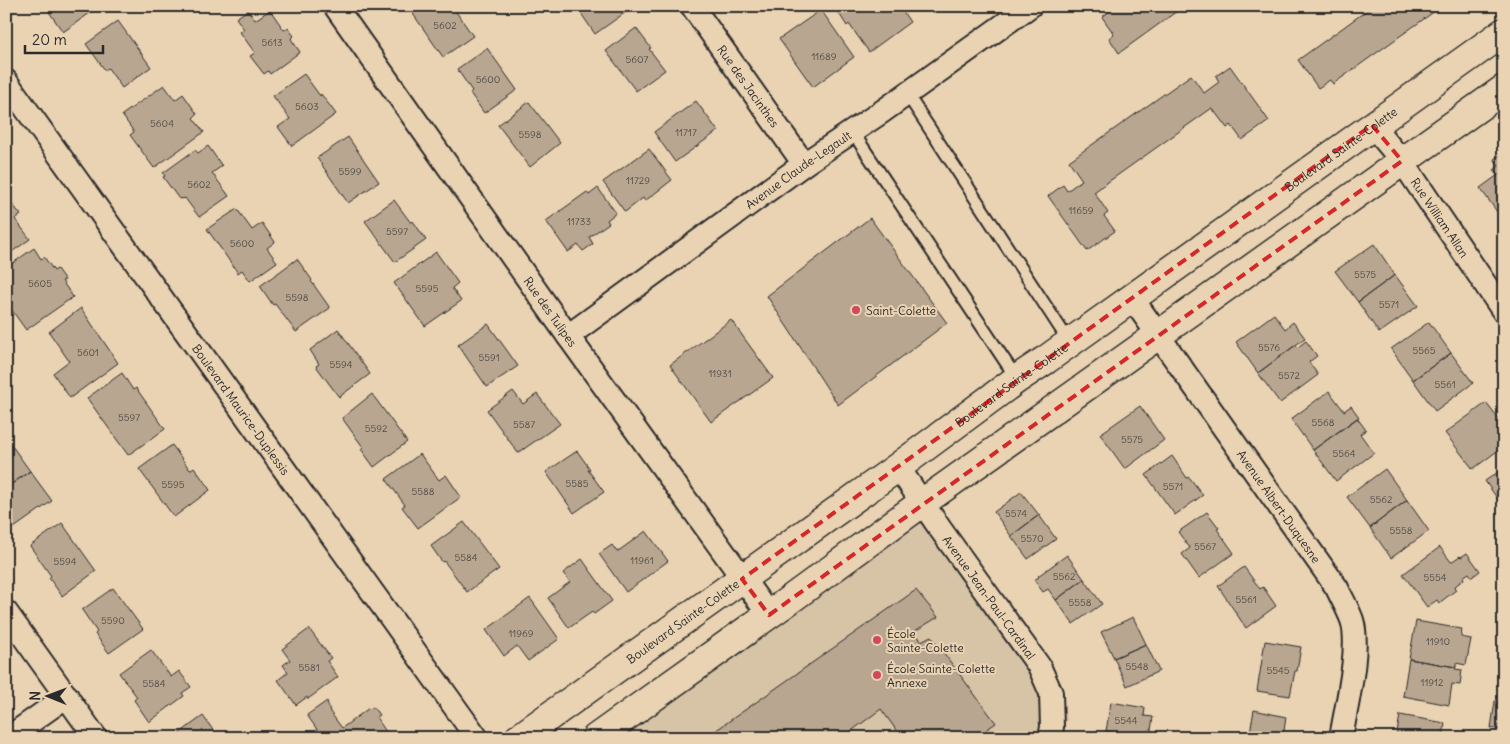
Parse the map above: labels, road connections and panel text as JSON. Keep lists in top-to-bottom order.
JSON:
{
  "streets": {
    "street": [
      "Rue des Jacinthes",
      "Boulevard Sainte-Colette",
      "Avenue Claude-Legault",
      "Rue William Allan",
      "Rue des Tulipes",
      "Boulevard Maurice-Duplessis",
      "Avenue Albert-Duquesne",
      "Avenue Jean-Paul-Cardinal"
    ]
  },
  "crossings": [
    ["Rue des Jacinthes", "Avenue Claude-Legault"],
    ["Boulevard Sainte-Colette", "Rue William Allan"],
    ["Boulevard Sainte-Colette", "Rue des Tulipes"],
    ["Boulevard Sainte-Colette", "Avenue Albert-Duquesne"],
    ["Boulevard Sainte-Colette", "Avenue Jean-Paul-Cardinal"],
    ["Avenue Claude-Legault", "Rue des Tulipes"]
  ],
  "places": ["Saint-Colette", "École Sainte-Colette", "École Sainte-Colette Annexe"],
  "house_numbers": [
    "5602",
    "5613",
    "11689",
    "5607",
    "5600",
    "5603",
    "5604",
    "11717",
    "5598",
    "5599",
    "11729",
    "5602",
    "11659",
    "11733",
    "5597",
    "5600",
    "5575",
    "5605",
    "5595",
    "5598",
    "5571",
    "5576",
    "5565",
    "5601",
    "5591",
    "5594",
    "11931",
    "5572",
    "5561",
    "5597",
    "5568",
    "5587",
    "5592",
    "5575",
    "5564",
    "5585",
    "5595",
    "5571",
    "5588",
    "5562",
    "5574",
    "5558",
    "5570",
    "5567",
    "5584",
    "11961",
    "5594",
    "5562",
    "5554",
    "5561",
    "5558",
    "5590",
    "11969",
    "11910",
    "5548",
    "5581",
    "5545",
    "11912",
    "5584",
    "5544"
  ],
  "scale_bar": "20 m",
  "north": "left"
}
